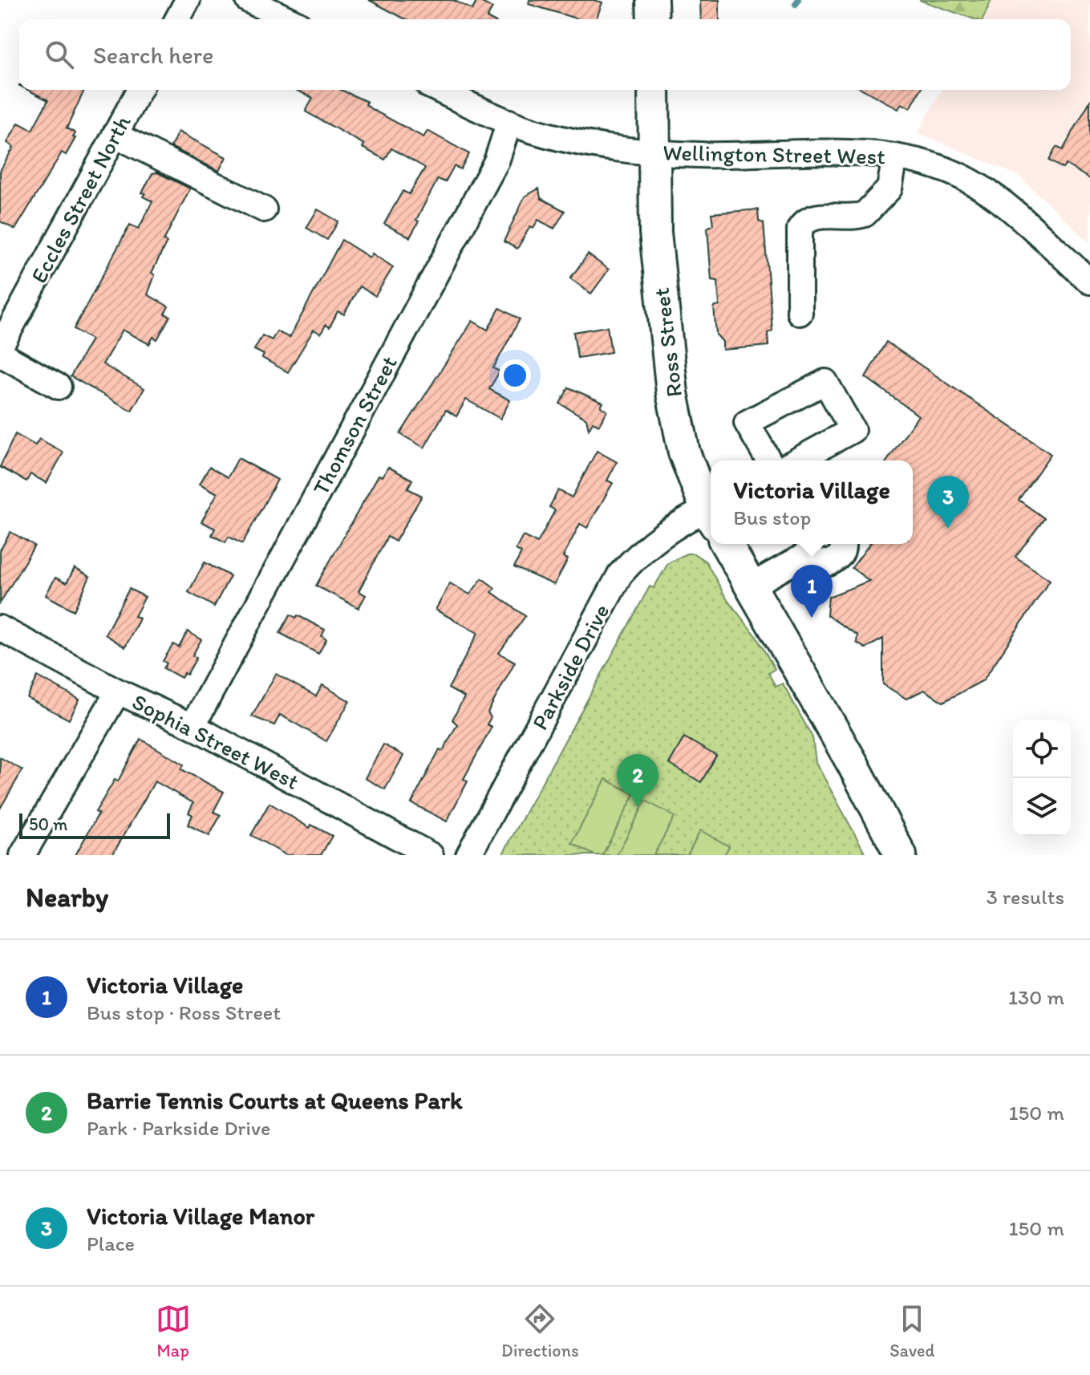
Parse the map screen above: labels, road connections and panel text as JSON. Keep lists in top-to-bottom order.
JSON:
{
  "streets": {
    "main road": ["Ross Street"],
    "street": [
      "Wellington Street West",
      "Eccles Street North",
      "Thomson Street",
      "Parkside Drive",
      "Sophia Street West"
    ]
  },
  "crossings": [
    ["Wellington Street West", "Ross Street"],
    ["Wellington Street West", "Thomson Street"],
    ["Thomson Street", "Sophia Street West"]
  ],
  "scale_bar": "50 m",
  "page": {
    "search": "Search here",
    "popup": ["Victoria Village", "Bus stop"],
    "pins": ["3", "1", "2"],
    "scale": "50 m",
    "heading": ["Nearby", "3 results"],
    "list": [
      {
        "mark": "1",
        "name": "Victoria Village",
        "note": "Bus stop · Ross Street",
        "value": "130 m"
      },
      {
        "mark": "2",
        "name": "Barrie Tennis Courts at Queens Park",
        "note": "Park · Parkside Drive",
        "value": "150 m"
      },
      {
        "mark": "3",
        "name": "Victoria Village Manor",
        "note": "Place",
        "value": "150 m"
      }
    ],
    "nav": ["Map", "Directions", "Saved"]
  }
}
